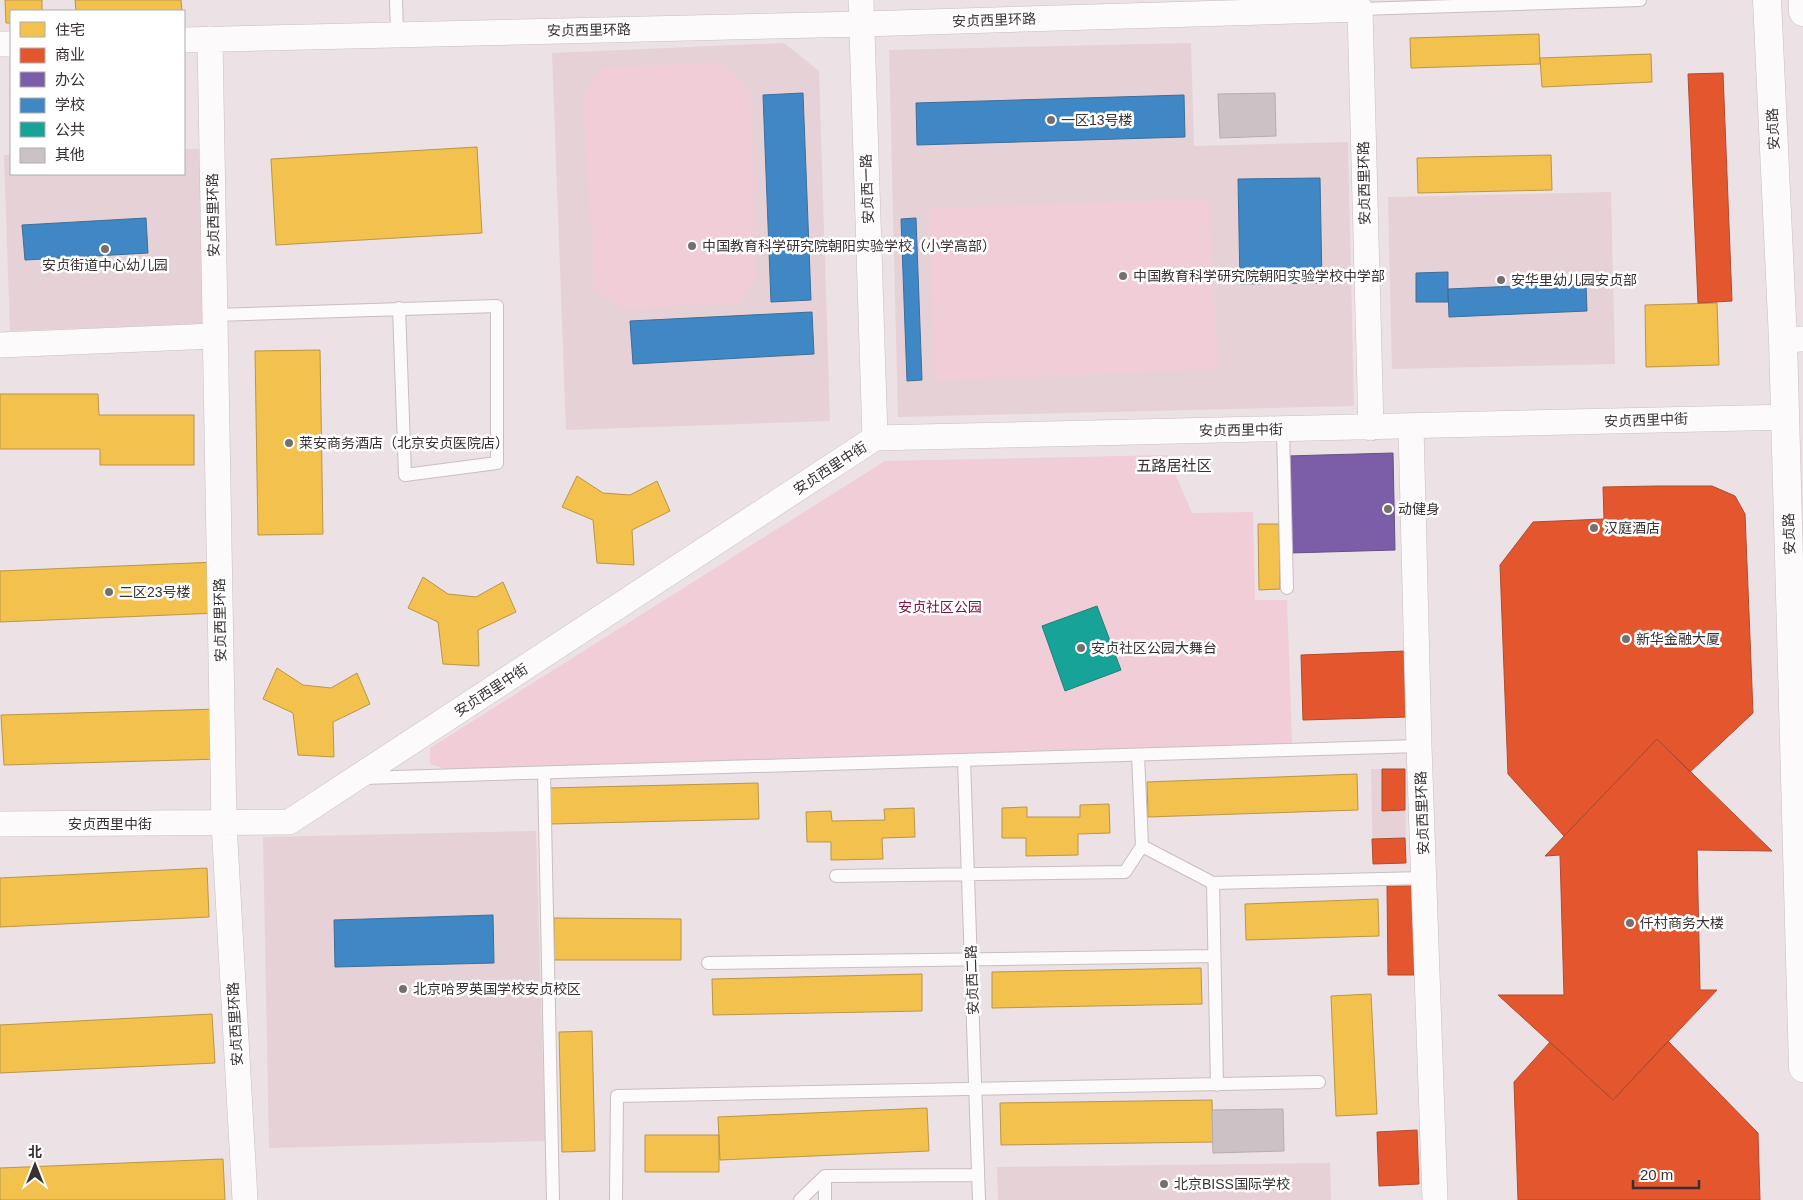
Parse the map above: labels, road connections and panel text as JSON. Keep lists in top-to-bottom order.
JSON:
{
  "streets": {
    "street": [
      "安贞西里环路",
      "安贞路",
      "安贞西一路",
      "安贞西里中街"
    ],
    "lane": ["安贞西二路"]
  },
  "crossings": [
    ["安贞西里环路", "安贞西一路"],
    ["安贞西里环路", "安贞西里中街"],
    ["安贞路", "安贞西里中街"],
    ["安贞西一路", "安贞西里中街"]
  ],
  "districts": ["五路居社区"],
  "parks": ["安贞社区公园"],
  "places": [
    "一区13号楼",
    "中国教育科学研究院朝阳实验学校（小学高部）",
    "安贞街道中心幼儿园",
    "中国教育科学研究院朝阳实验学校中学部",
    "安华里幼儿园安贞部",
    "莱安商务酒店（北京安贞医院店）",
    "动健身",
    "汉庭酒店",
    "二区23号楼",
    "新华金融大厦",
    "安贞社区公园大舞台",
    "仟村商务大楼",
    "北京哈罗英国学校安贞校区",
    "北京BISS国际学校"
  ],
  "legend": [
    "住宅",
    "商业",
    "办公",
    "学校",
    "公共",
    "其他"
  ],
  "scale_bar": "20 m",
  "north": "top"
}
